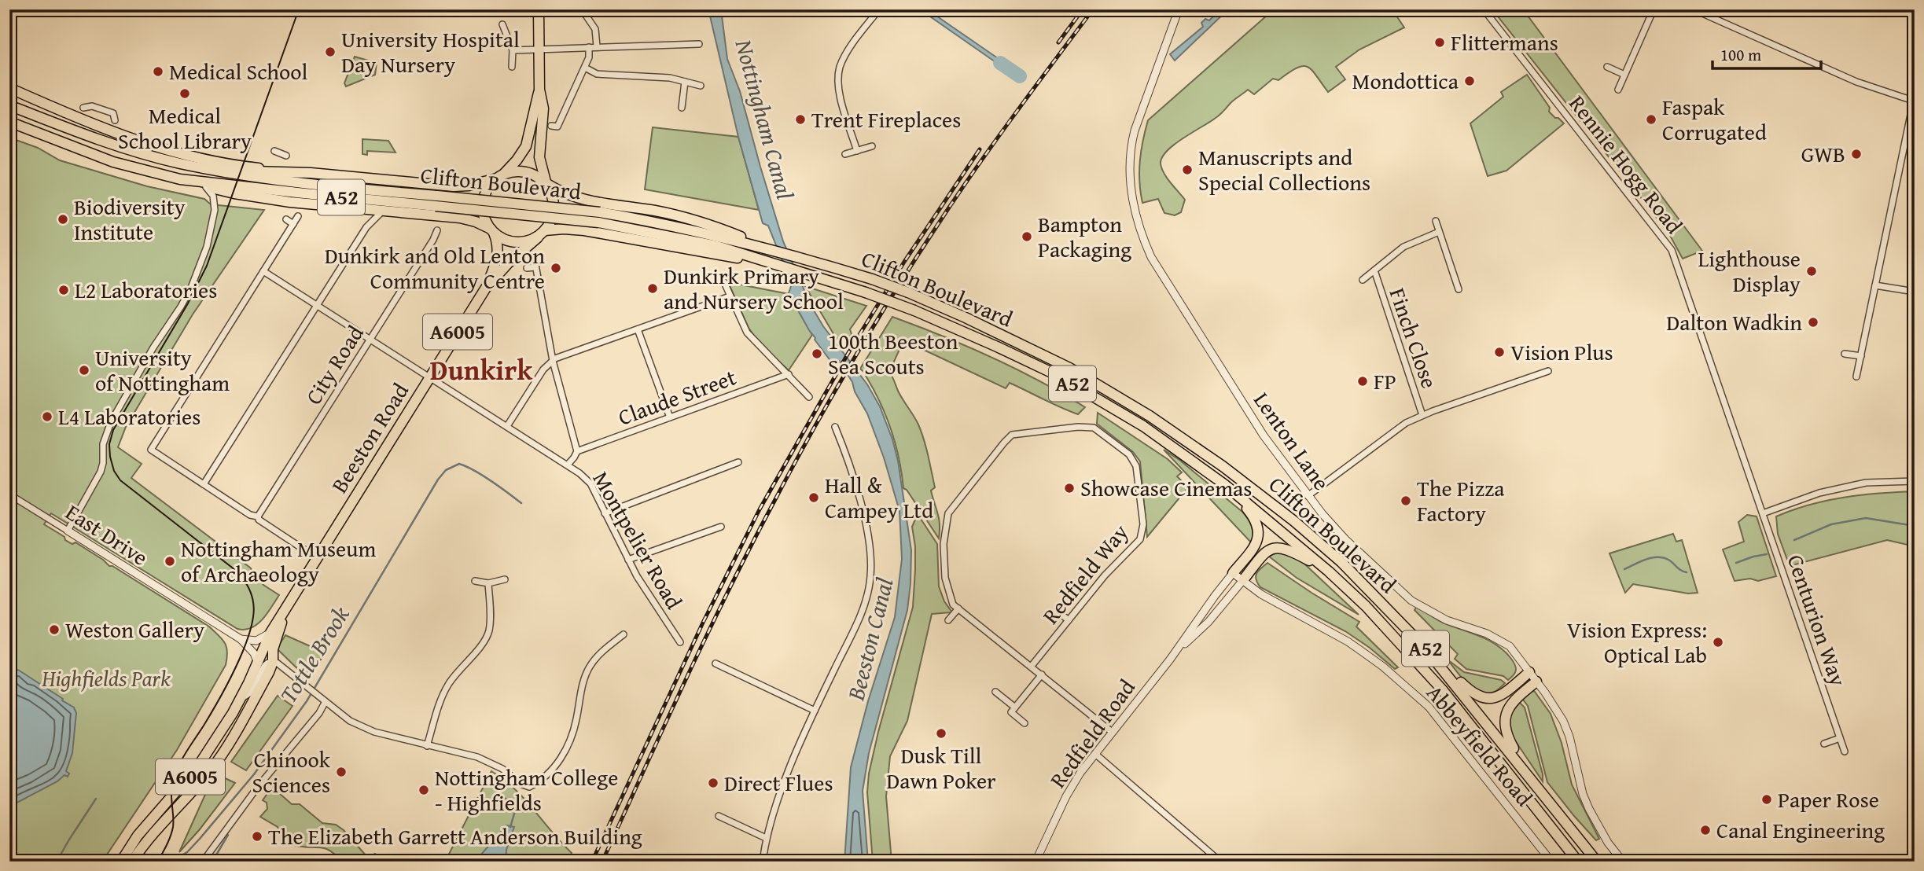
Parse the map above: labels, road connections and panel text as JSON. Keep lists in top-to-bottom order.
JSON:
{
  "streets": {
    "main road": [
      "Clifton Boulevard",
      "A52",
      "A6005",
      "Beeston Road"
    ],
    "street": [
      "Rennie Hogg Road",
      "Finch Close",
      "City Road",
      "Claude Street",
      "Lenton Lane",
      "East Drive",
      "Montpelier Road",
      "Redfield Way",
      "Centurion Way",
      "Redfield Road",
      "Abbeyfield Road"
    ]
  },
  "crossings": [
    ["Rennie Hogg Road", "Centurion Way"],
    ["Clifton Boulevard", "A52"],
    ["A6005", "Beeston Road"],
    ["A6005", "East Drive"],
    ["Finch Close", "Lenton Lane"],
    ["Claude Street", "Montpelier Road"],
    ["Redfield Way", "Redfield Road"],
    ["Redfield Road", "Abbeyfield Road"]
  ],
  "districts": ["Dunkirk"],
  "water": ["Nottingham Canal", "Beeston Canal", "Tottle Brook"],
  "parks": ["Highfields Park"],
  "places": [
    "Flittermans",
    "University Hospital Day Nursery",
    "Medical School",
    "Mondottica",
    "Medical School Library",
    "Trent Fireplaces",
    "Faspak Corrugated",
    "GWB",
    "Manuscripts and Special Collections",
    "Biodiversity Institute",
    "Bampton Packaging",
    "Dunkirk and Old Lenton Community Centre",
    "Lighthouse Display",
    "Dunkirk Primary and Nursery School",
    "L2 Laboratories",
    "Dalton Wadkin",
    "Vision Plus",
    "100th Beeston Sea Scouts",
    "University of Nottingham",
    "FP",
    "L4 Laboratories",
    "Showcase Cinemas",
    "Hall & Campey Ltd",
    "The Pizza Factory",
    "Nottingham Museum of Archaeology",
    "Weston Gallery",
    "Vision Express: Optical Lab",
    "Dusk Till Dawn Poker",
    "Chinook Sciences",
    "Direct Flues",
    "Nottingham College - Highfields",
    "Paper Rose",
    "Canal Engineering",
    "The Elizabeth Garrett Anderson Building"
  ],
  "scale_bar": "100 m"
}
